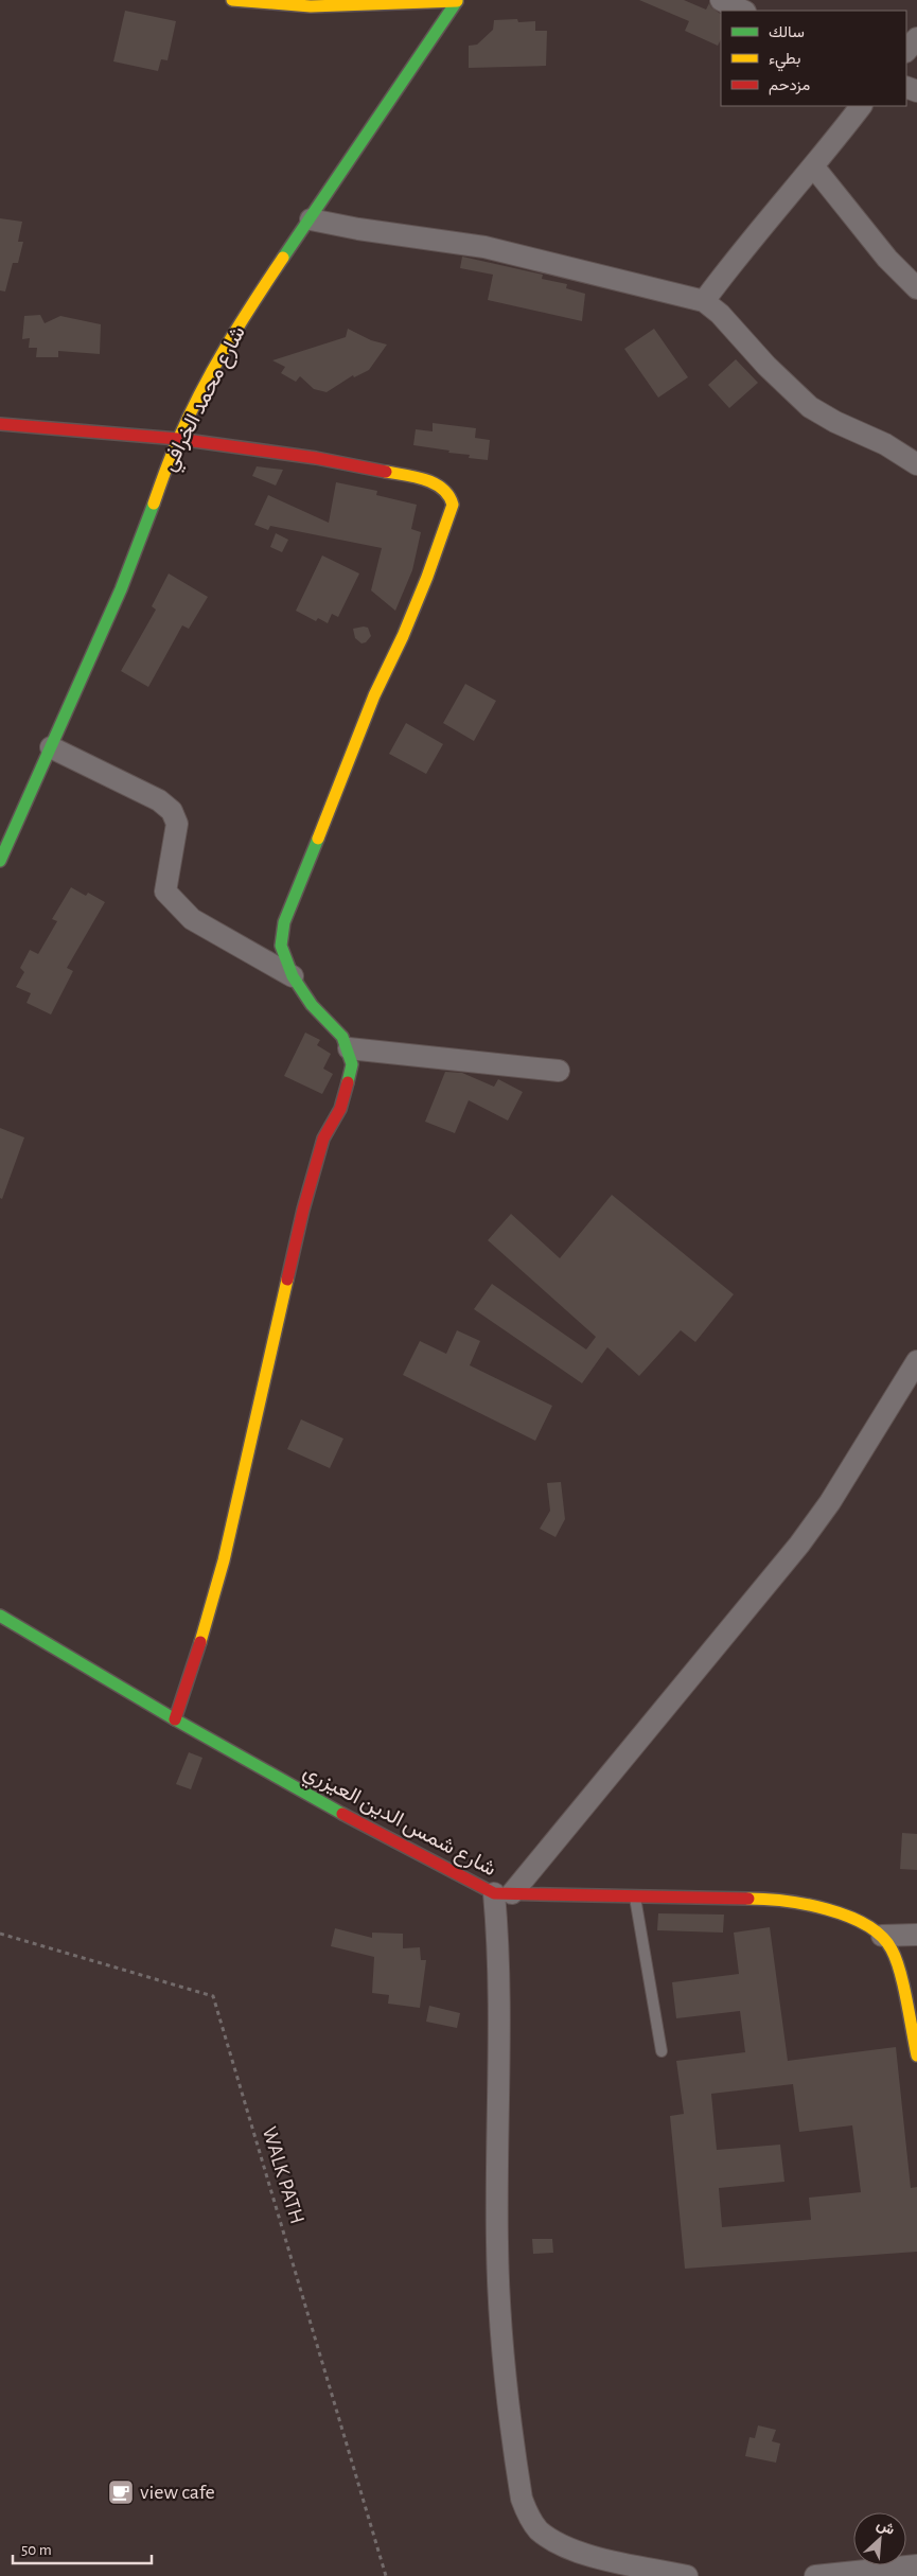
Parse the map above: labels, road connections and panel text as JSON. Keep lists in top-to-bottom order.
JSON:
{
  "streets": {
    "street": ["شارع محمد الخرافي", "شارع شمس الدين العيزري"],
    "path": ["WALK PATH"]
  },
  "places": {
    "cafe": ["view cafe"]
  },
  "legend": ["سالك", "بطيء", "مزدحم"],
  "scale_bar": "50 m",
  "north": "top right"
}
